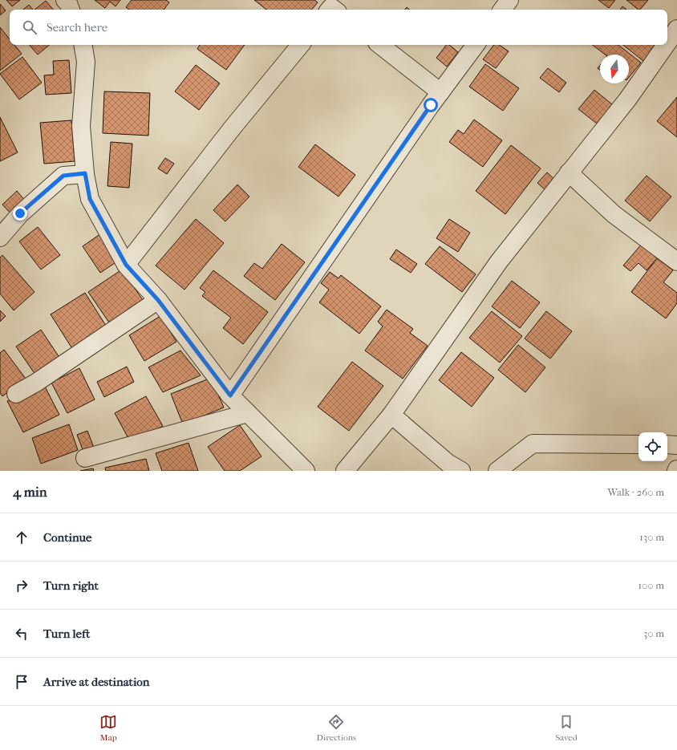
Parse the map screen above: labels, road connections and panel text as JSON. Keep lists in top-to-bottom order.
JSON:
{
  "north": "bottom",
  "page": {
    "search": "Search here",
    "heading": ["4 min", "Walk · 260 m"],
    "list": [
      ["Continue", "130 m"],
      ["Turn right", "100 m"],
      ["Turn left", "30 m"],
      "Arrive at destination"
    ],
    "nav": ["Map", "Directions", "Saved"]
  }
}
